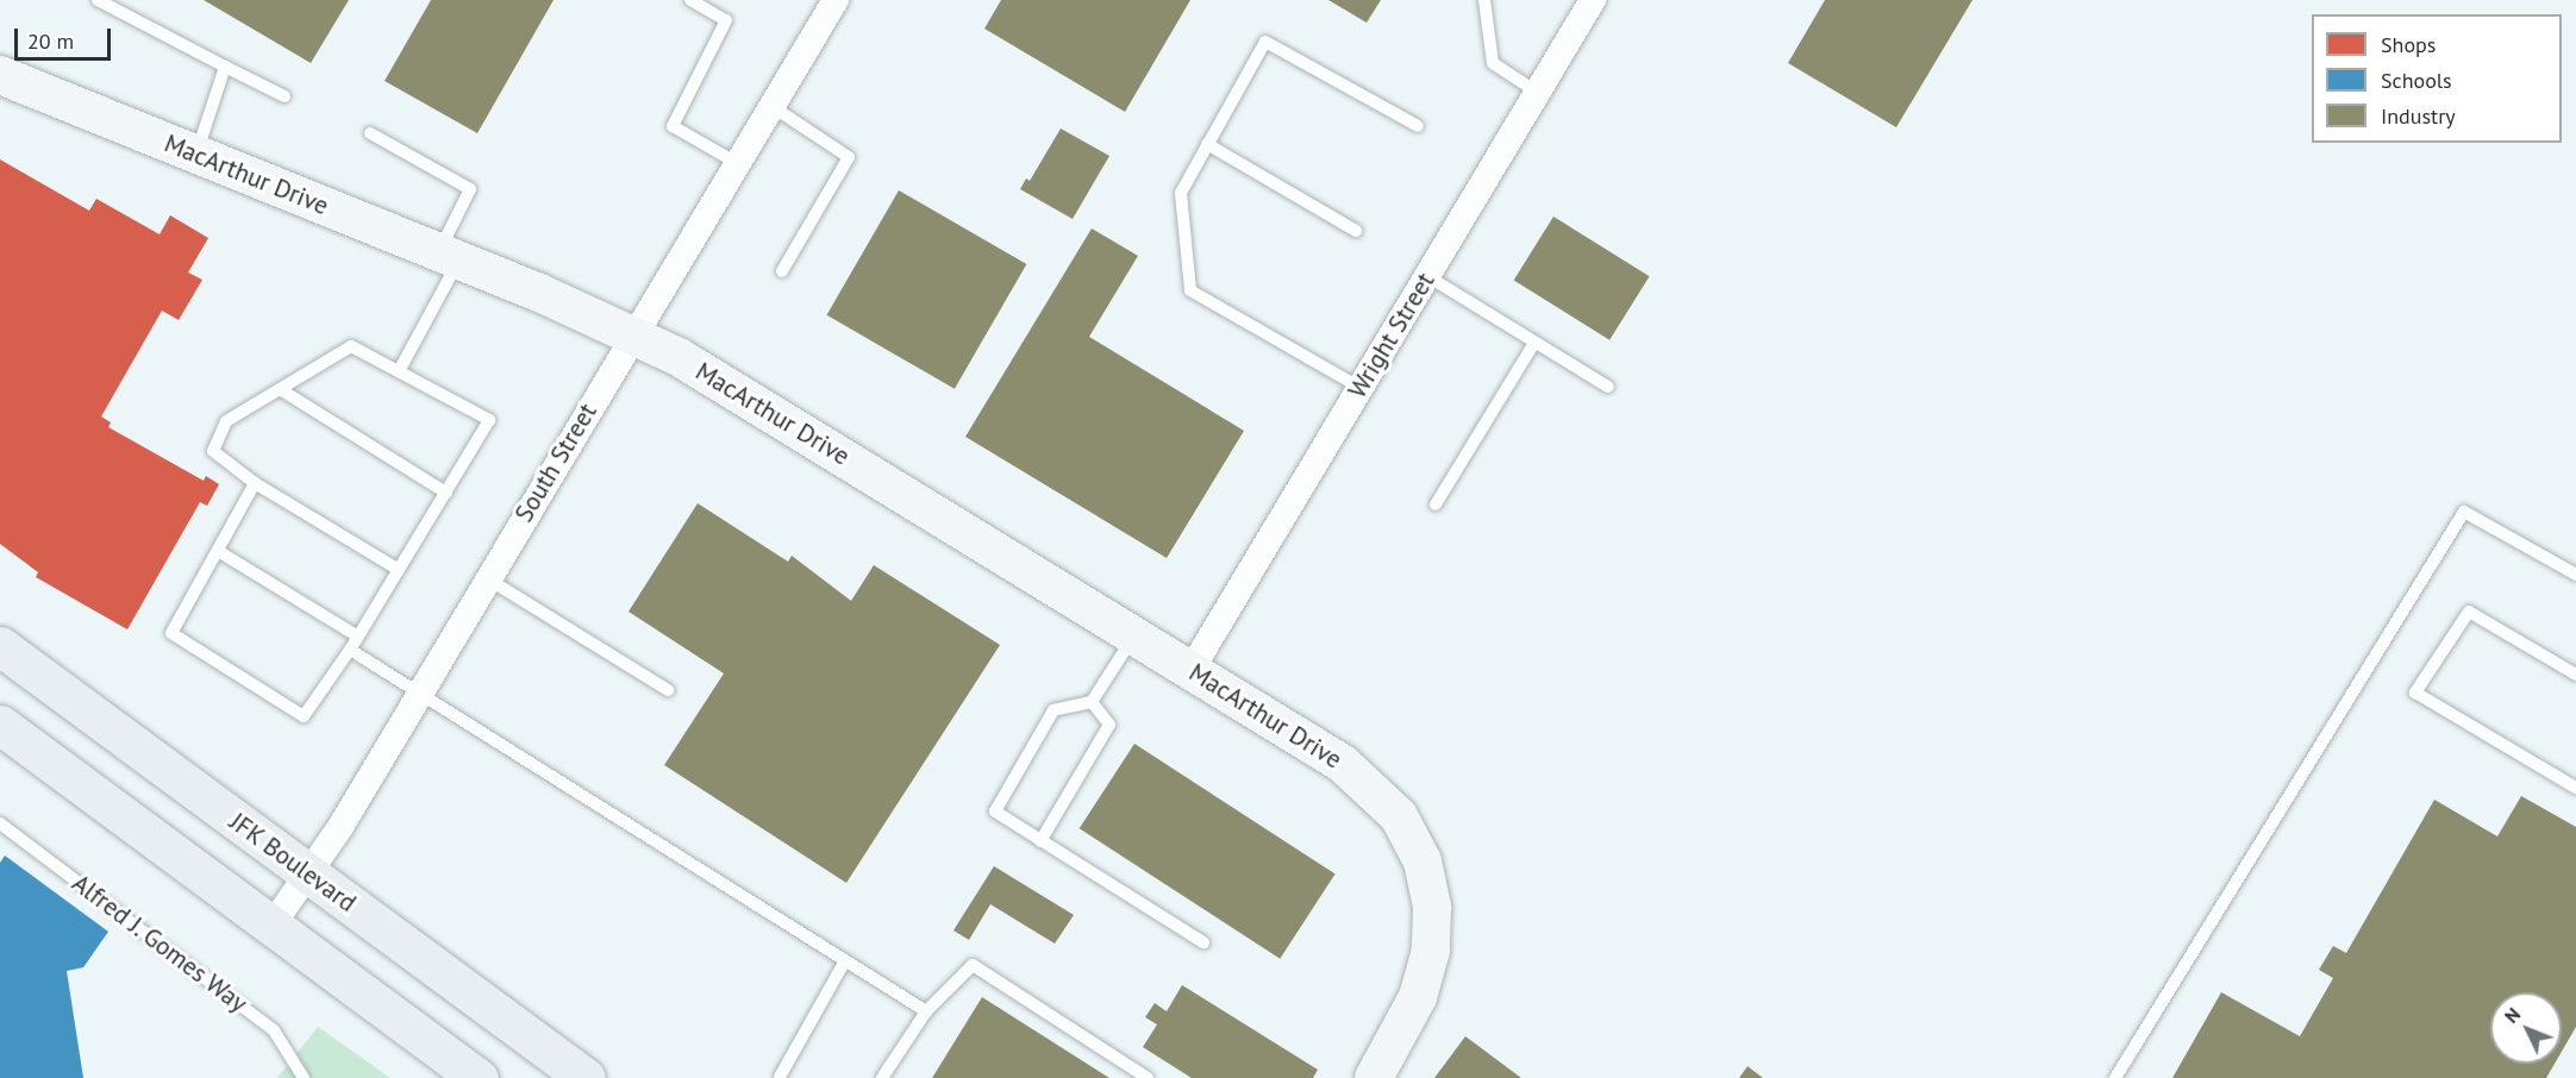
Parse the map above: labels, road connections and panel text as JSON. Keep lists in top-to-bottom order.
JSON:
{
  "streets": {
    "main road": ["JFK Boulevard"],
    "street": ["MacArthur Drive", "Wright Street", "South Street"],
    "lane": ["Alfred J. Gomes Way"]
  },
  "crossings": [
    ["MacArthur Drive", "Wright Street"],
    ["MacArthur Drive", "South Street"],
    ["South Street", "JFK Boulevard"]
  ],
  "legend": ["Shops", "Schools", "Industry"],
  "scale_bar": "20 m",
  "north": "top left"
}
